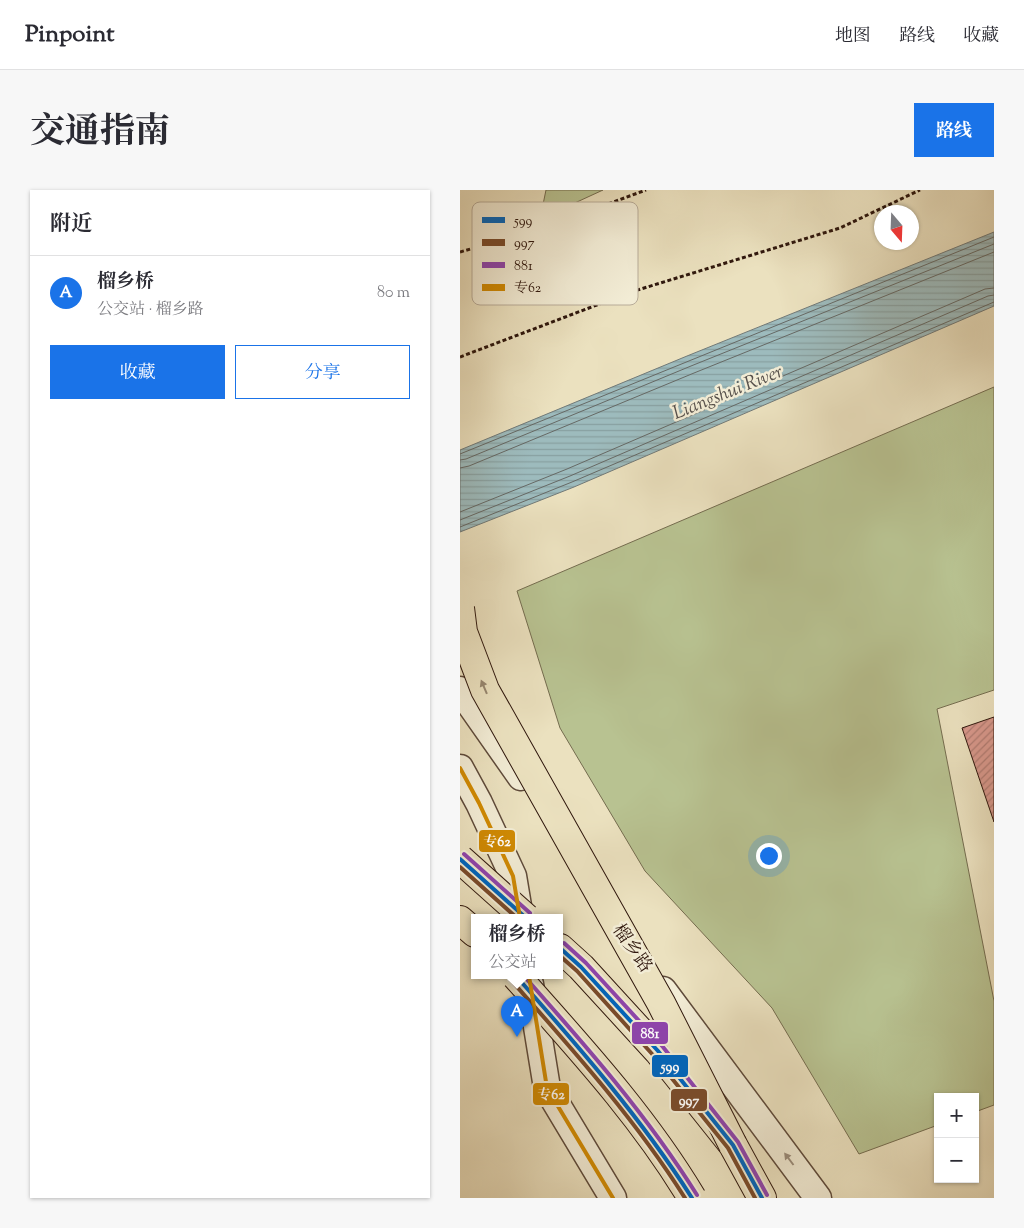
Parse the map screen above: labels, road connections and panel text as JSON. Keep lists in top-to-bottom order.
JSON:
{
  "streets": {
    "street": ["榴乡路"]
  },
  "water": ["Liangshui River"],
  "lines": [
    "transit line 专62",
    "transit line 881",
    "transit line 599",
    "transit line 997"
  ],
  "legend": [
    "599",
    "997",
    "881",
    "专62"
  ],
  "north": "bottom",
  "page": {
    "header": "Pinpoint",
    "nav": ["地图", "路线", "收藏"],
    "title": "交通指南",
    "buttons": [
      "路线",
      ["收藏", "分享"]
    ],
    "heading": "附近",
    "list": [
      {
        "mark": "A",
        "name": "榴乡桥",
        "note": "公交站 · 榴乡路",
        "value": "80 m"
      }
    ],
    "popup": ["榴乡桥", "公交站"],
    "pins": "A",
    "map_buttons": ["+", "−"]
  }
}
